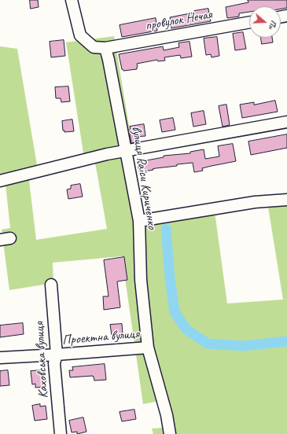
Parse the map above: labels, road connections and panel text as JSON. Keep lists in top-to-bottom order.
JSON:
{
  "streets": {
    "street": [
      "провулок Нечая",
      "вулиця Раїси Кириченко",
      "Проектна вулиця",
      "Каховська вулиця"
    ]
  },
  "crossings": [
    ["провулок Нечая", "вулиця Раїси Кириченко"],
    ["вулиця Раїси Кириченко", "Проектна вулиця"],
    ["Проектна вулиця", "Каховська вулиця"]
  ],
  "north": "right"
}
